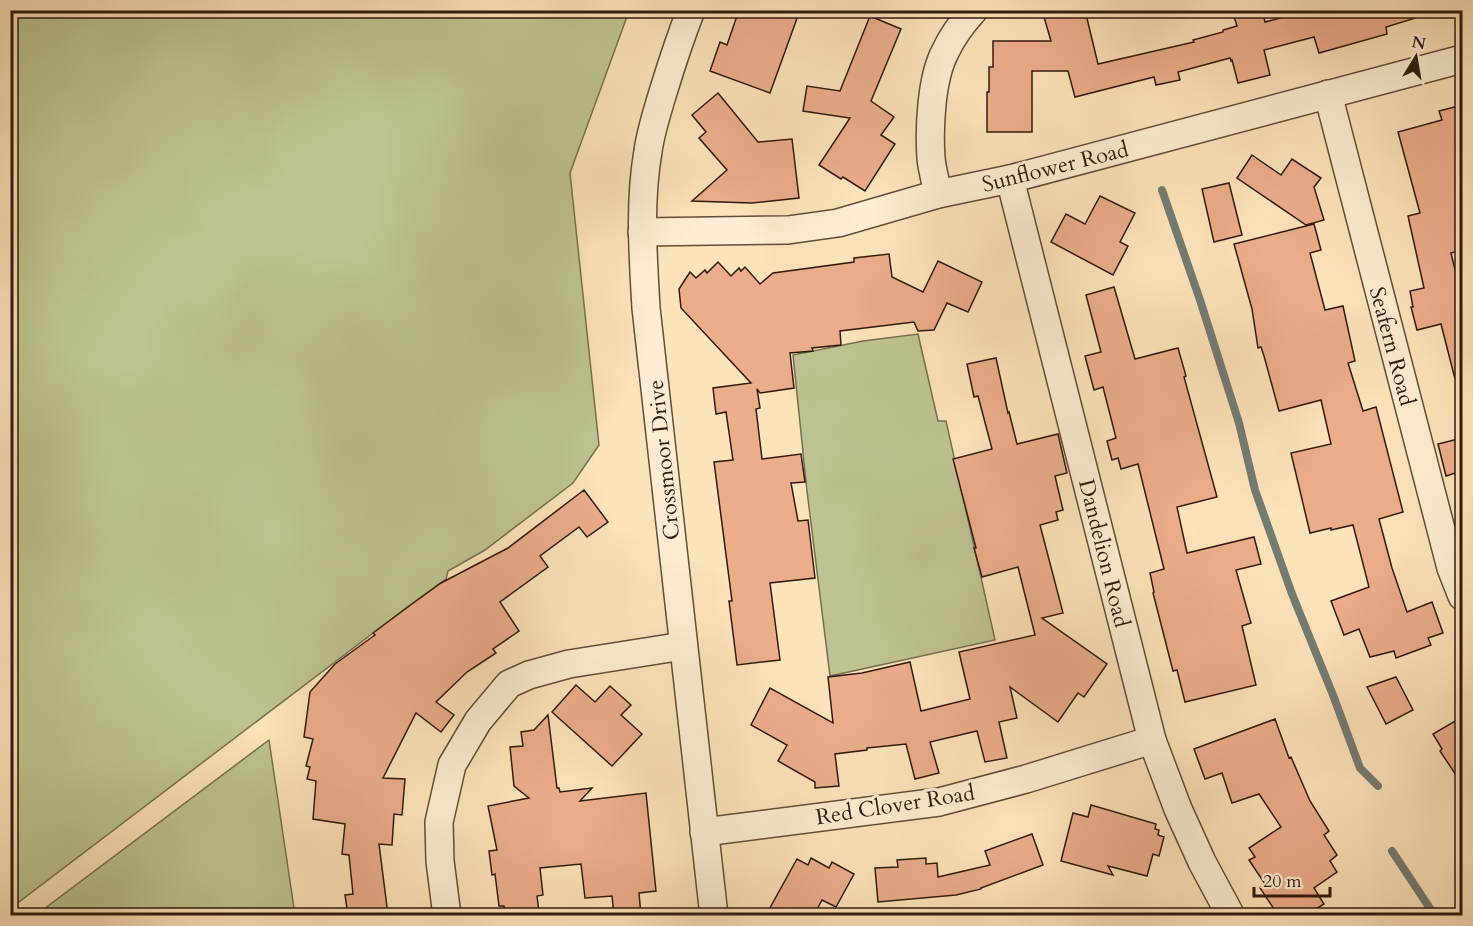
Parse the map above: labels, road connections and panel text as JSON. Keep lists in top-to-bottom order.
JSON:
{
  "streets": {
    "street": [
      "Sunflower Road",
      "Seafern Road",
      "Crossmoor Drive",
      "Dandelion Road",
      "Red Clover Road"
    ]
  },
  "crossings": [
    ["Sunflower Road", "Seafern Road"],
    ["Sunflower Road", "Crossmoor Drive"],
    ["Sunflower Road", "Dandelion Road"],
    ["Crossmoor Drive", "Red Clover Road"],
    ["Dandelion Road", "Red Clover Road"]
  ],
  "scale_bar": "20 m",
  "north": "top"
}
